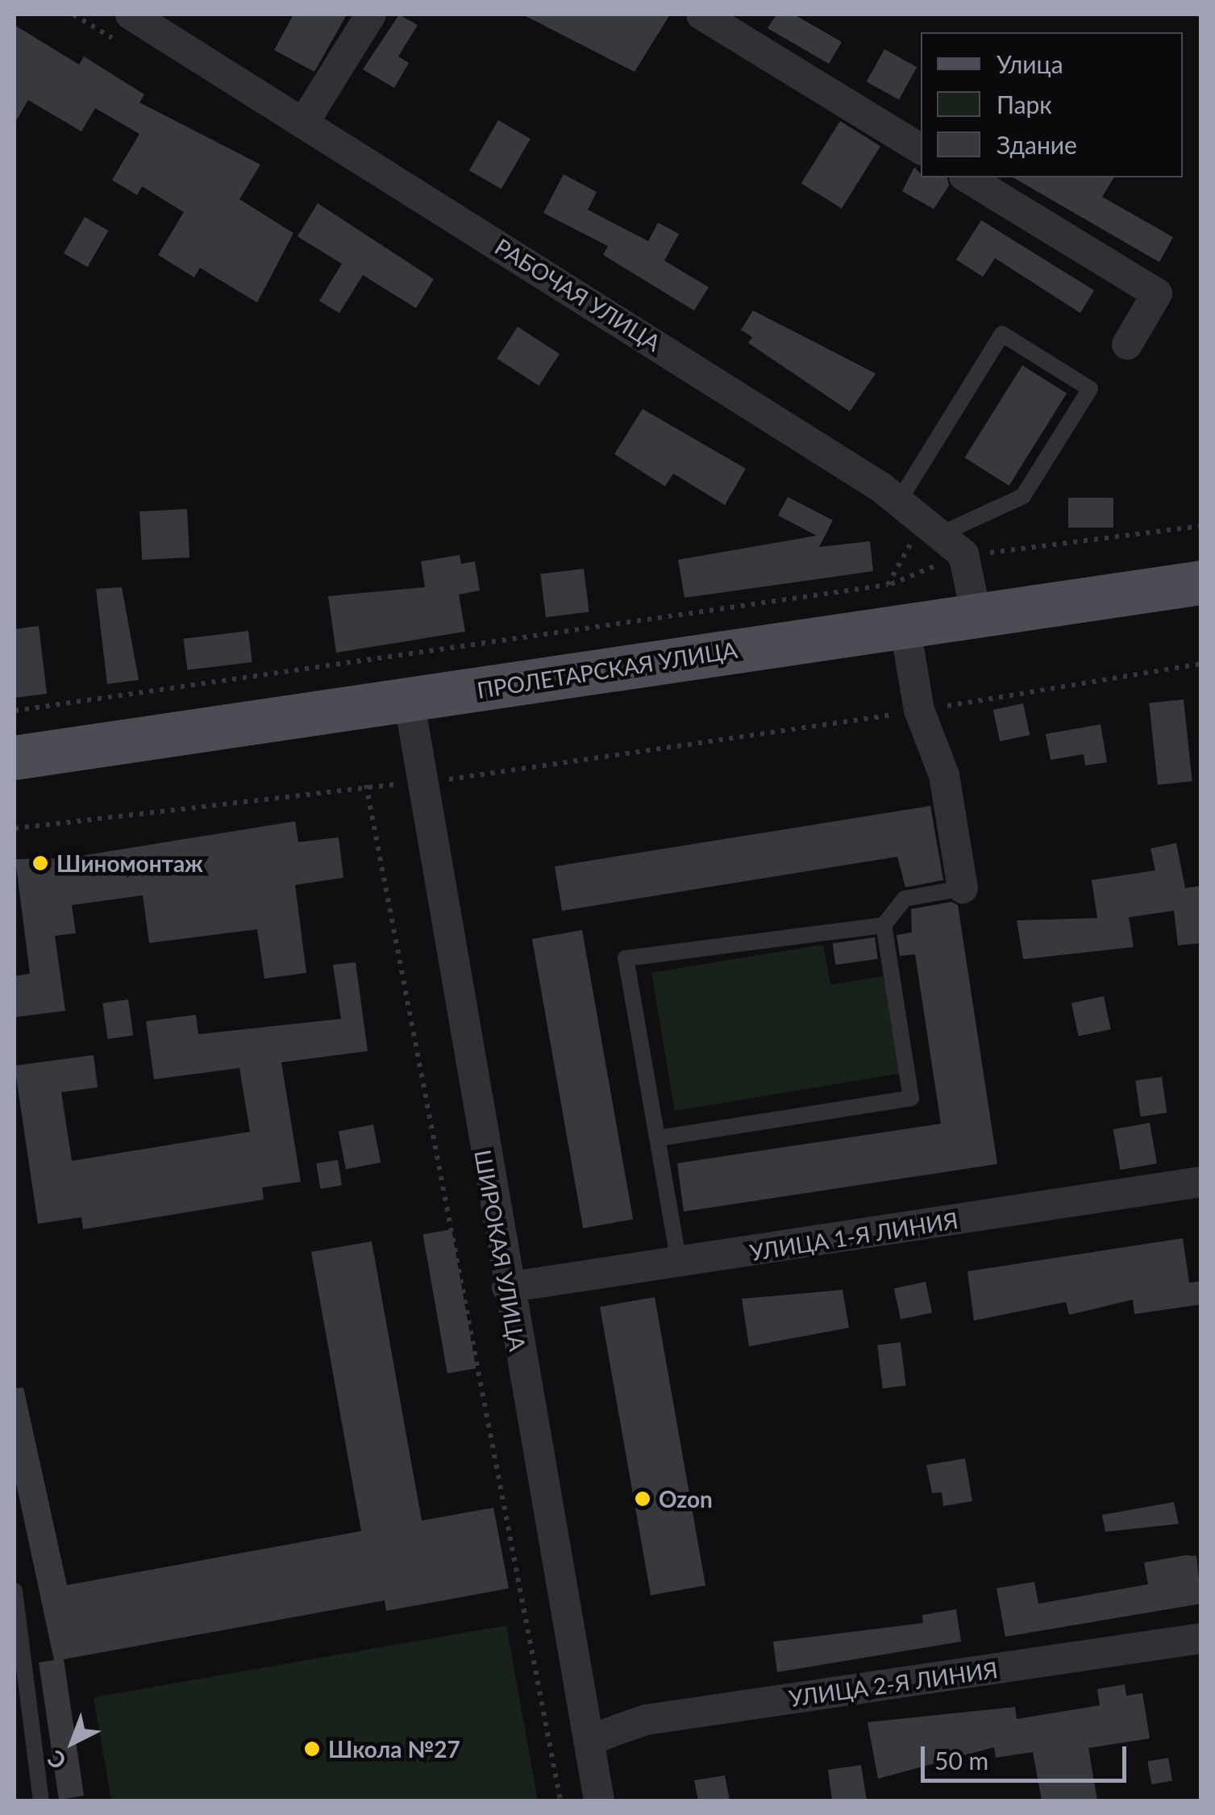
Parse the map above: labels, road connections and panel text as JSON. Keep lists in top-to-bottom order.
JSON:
{
  "streets": {
    "main road": ["ПРОЛЕТАРСКАЯ УЛИЦА"],
    "street": [
      "РАБОЧАЯ УЛИЦА",
      "УЛИЦА 1-Я ЛИНИЯ",
      "ШИРОКАЯ УЛИЦА",
      "УЛИЦА 2-Я ЛИНИЯ"
    ]
  },
  "crossings": [
    ["ПРОЛЕТАРСКАЯ УЛИЦА", "ШИРОКАЯ УЛИЦА"],
    ["УЛИЦА 1-Я ЛИНИЯ", "ШИРОКАЯ УЛИЦА"],
    ["ШИРОКАЯ УЛИЦА", "УЛИЦА 2-Я ЛИНИЯ"]
  ],
  "places": ["Шиномонтаж", "Ozon", "Школа №27"],
  "legend": ["Улица", "Парк", "Здание"],
  "scale_bar": "50 m",
  "north": "bottom left"
}
